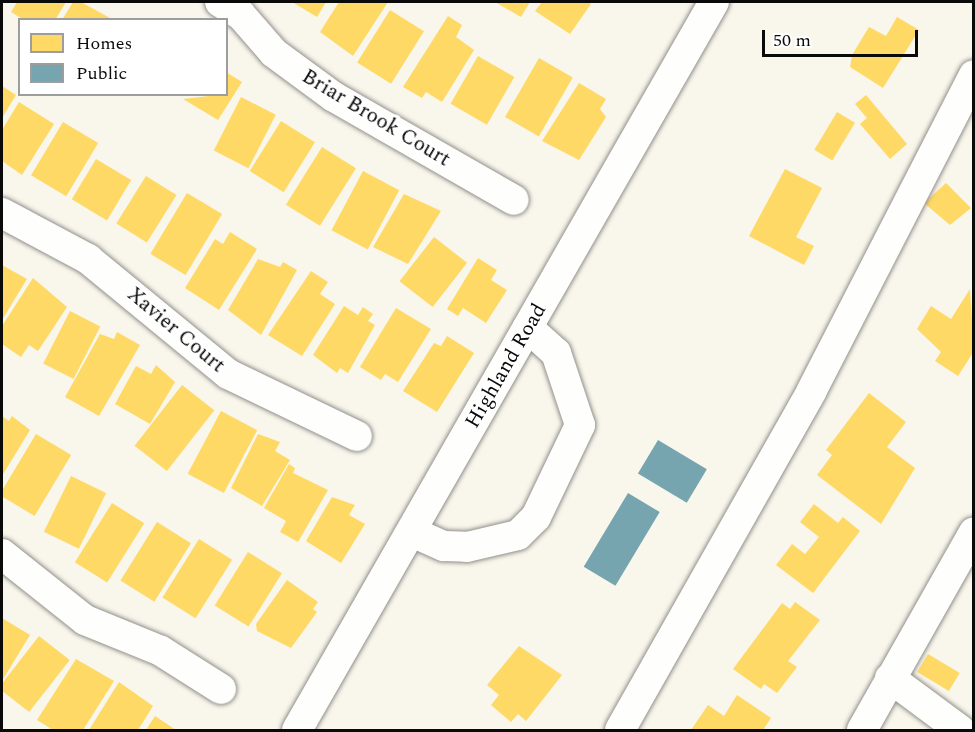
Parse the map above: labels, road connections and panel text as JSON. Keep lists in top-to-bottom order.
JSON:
{
  "streets": {
    "street": ["Briar Brook Court", "Xavier Court", "Highland Road"]
  },
  "legend": ["Homes", "Public"],
  "scale_bar": "50 m"
}
